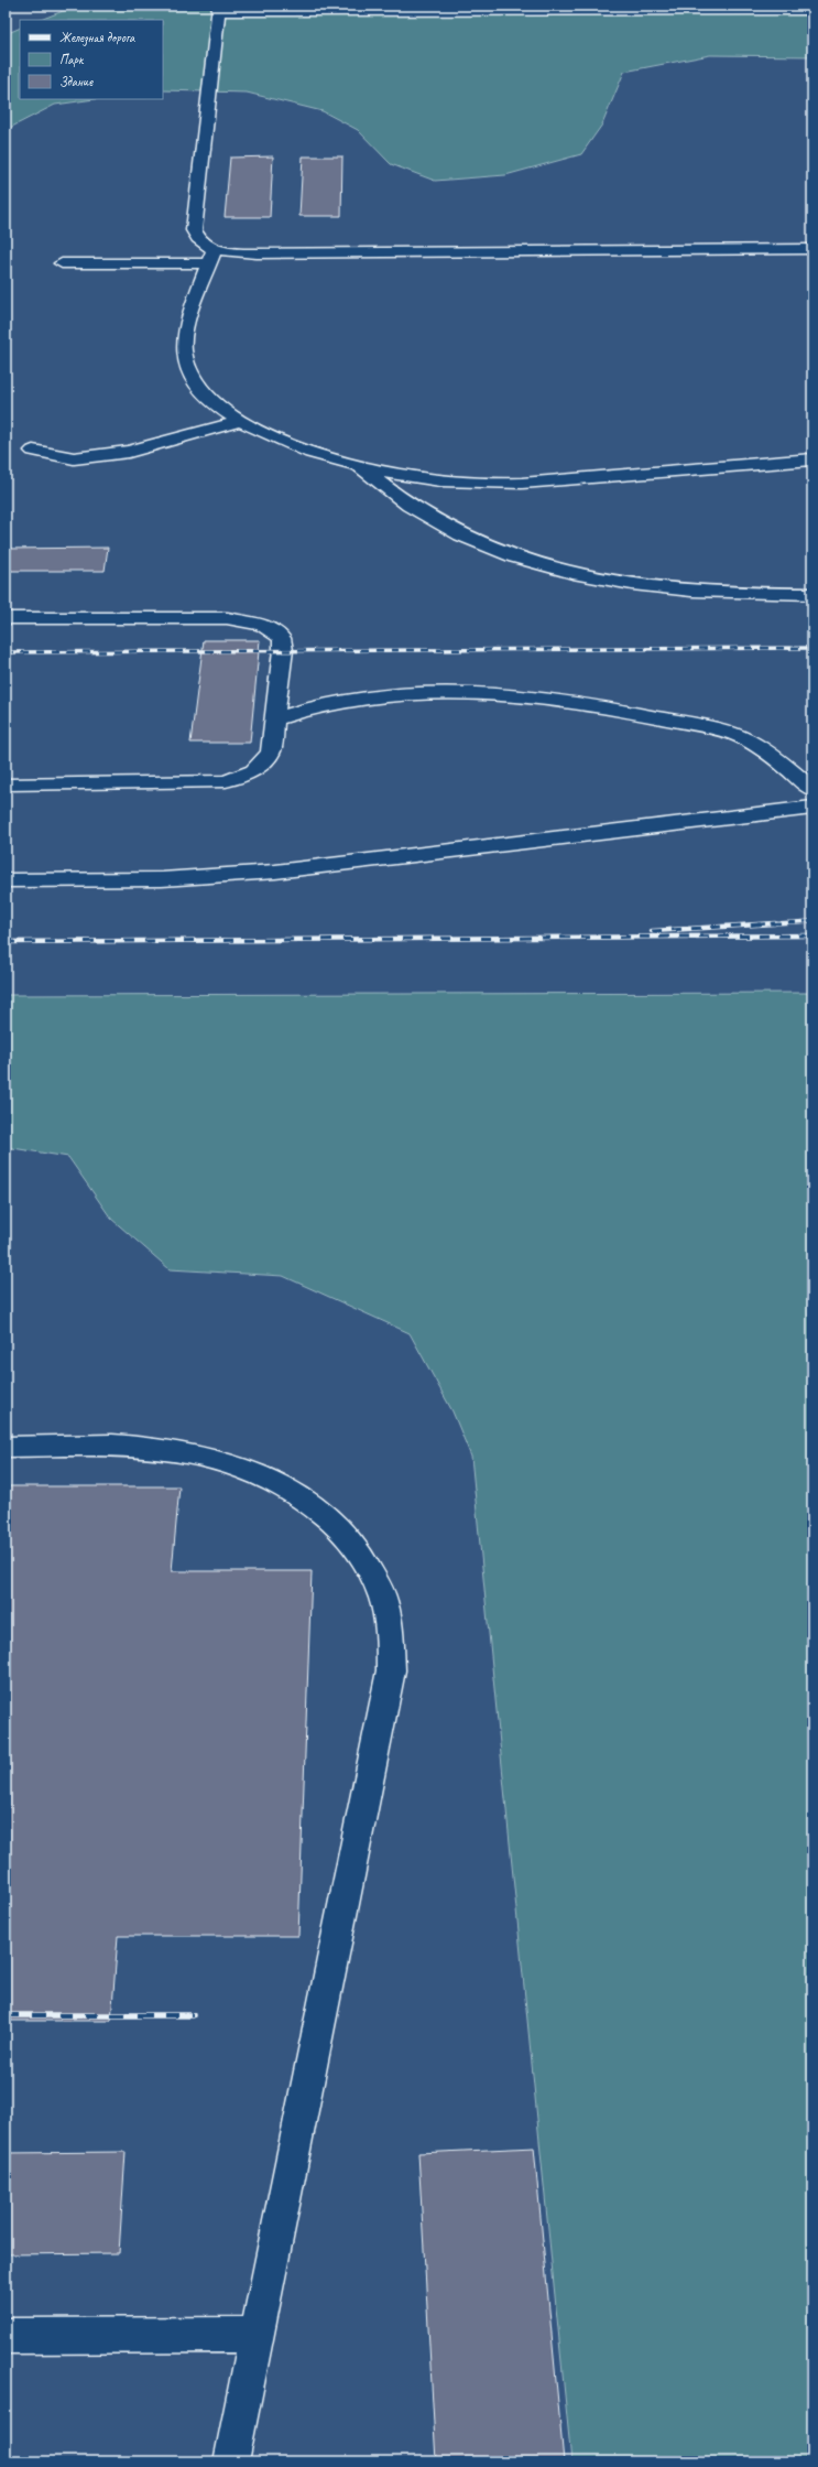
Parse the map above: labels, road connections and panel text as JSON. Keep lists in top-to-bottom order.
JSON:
{
  "legend": ["Железная дорога", "Парк", "Здание"]
}
